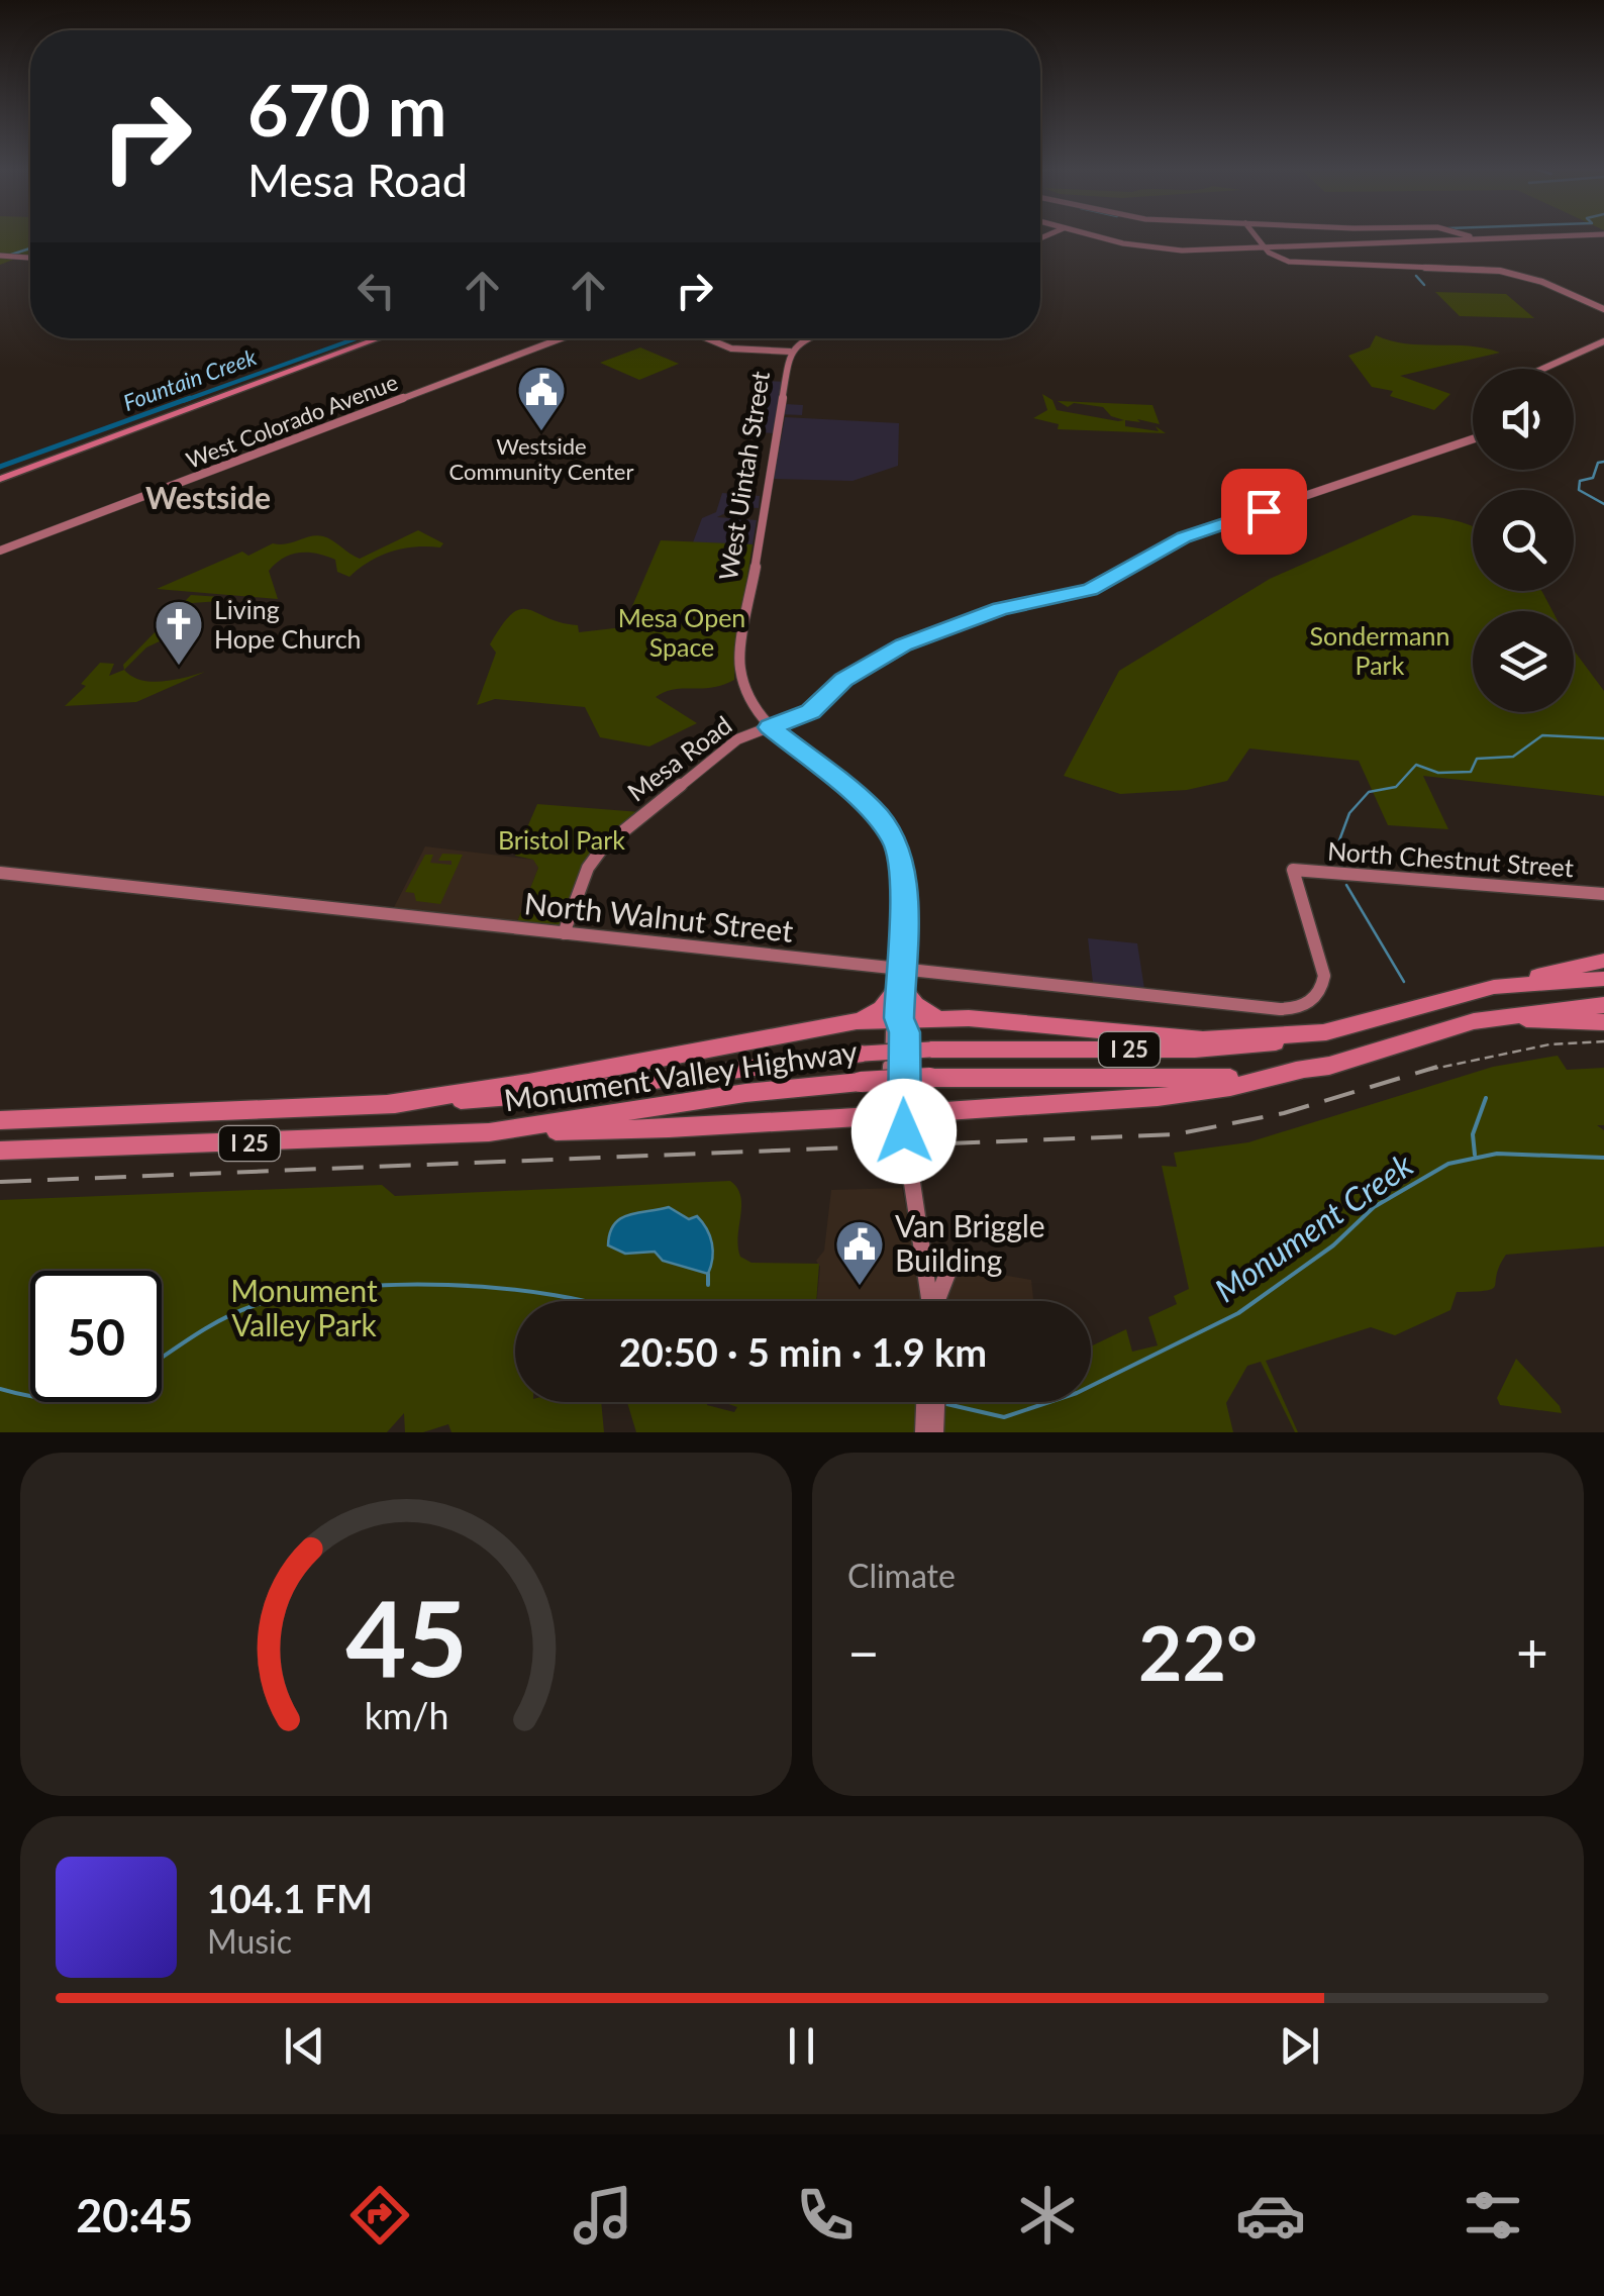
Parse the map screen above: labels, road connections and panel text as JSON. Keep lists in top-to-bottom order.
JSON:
{
  "streets": {
    "highway": ["I 25", "Monument Valley Highway"],
    "main road": [
      "West Colorado Avenue",
      "West Uintah Street",
      "Mesa Road",
      "North Chestnut Street",
      "North Walnut Street"
    ]
  },
  "crossings": [
    ["West Uintah Street", "Mesa Road"],
    ["West Uintah Street", "North Walnut Street"],
    ["Mesa Road", "North Walnut Street"],
    ["North Chestnut Street", "North Walnut Street"]
  ],
  "districts": ["Westside"],
  "water": ["Fountain Creek", "Monument Creek"],
  "parks": [
    "Mesa Open Space",
    "Sondermann Park",
    "Bristol Park",
    "Monument Valley Park"
  ],
  "places": {
    "public building": ["Westside Community Center", "Van Briggle Building"],
    "church": ["Living Hope Church"]
  },
  "page": {
    "turn": ["670 m", "Mesa Road"],
    "limit": "50",
    "trip": "20:50 · 5 min · 1.9 km",
    "tile": "Climate",
    "heat": ["−", "22°", "+"],
    "song": ["104.1 FM", "Music"],
    "tabs": "20:45",
    "gauge": ["45", "km/h"]
  }
}
